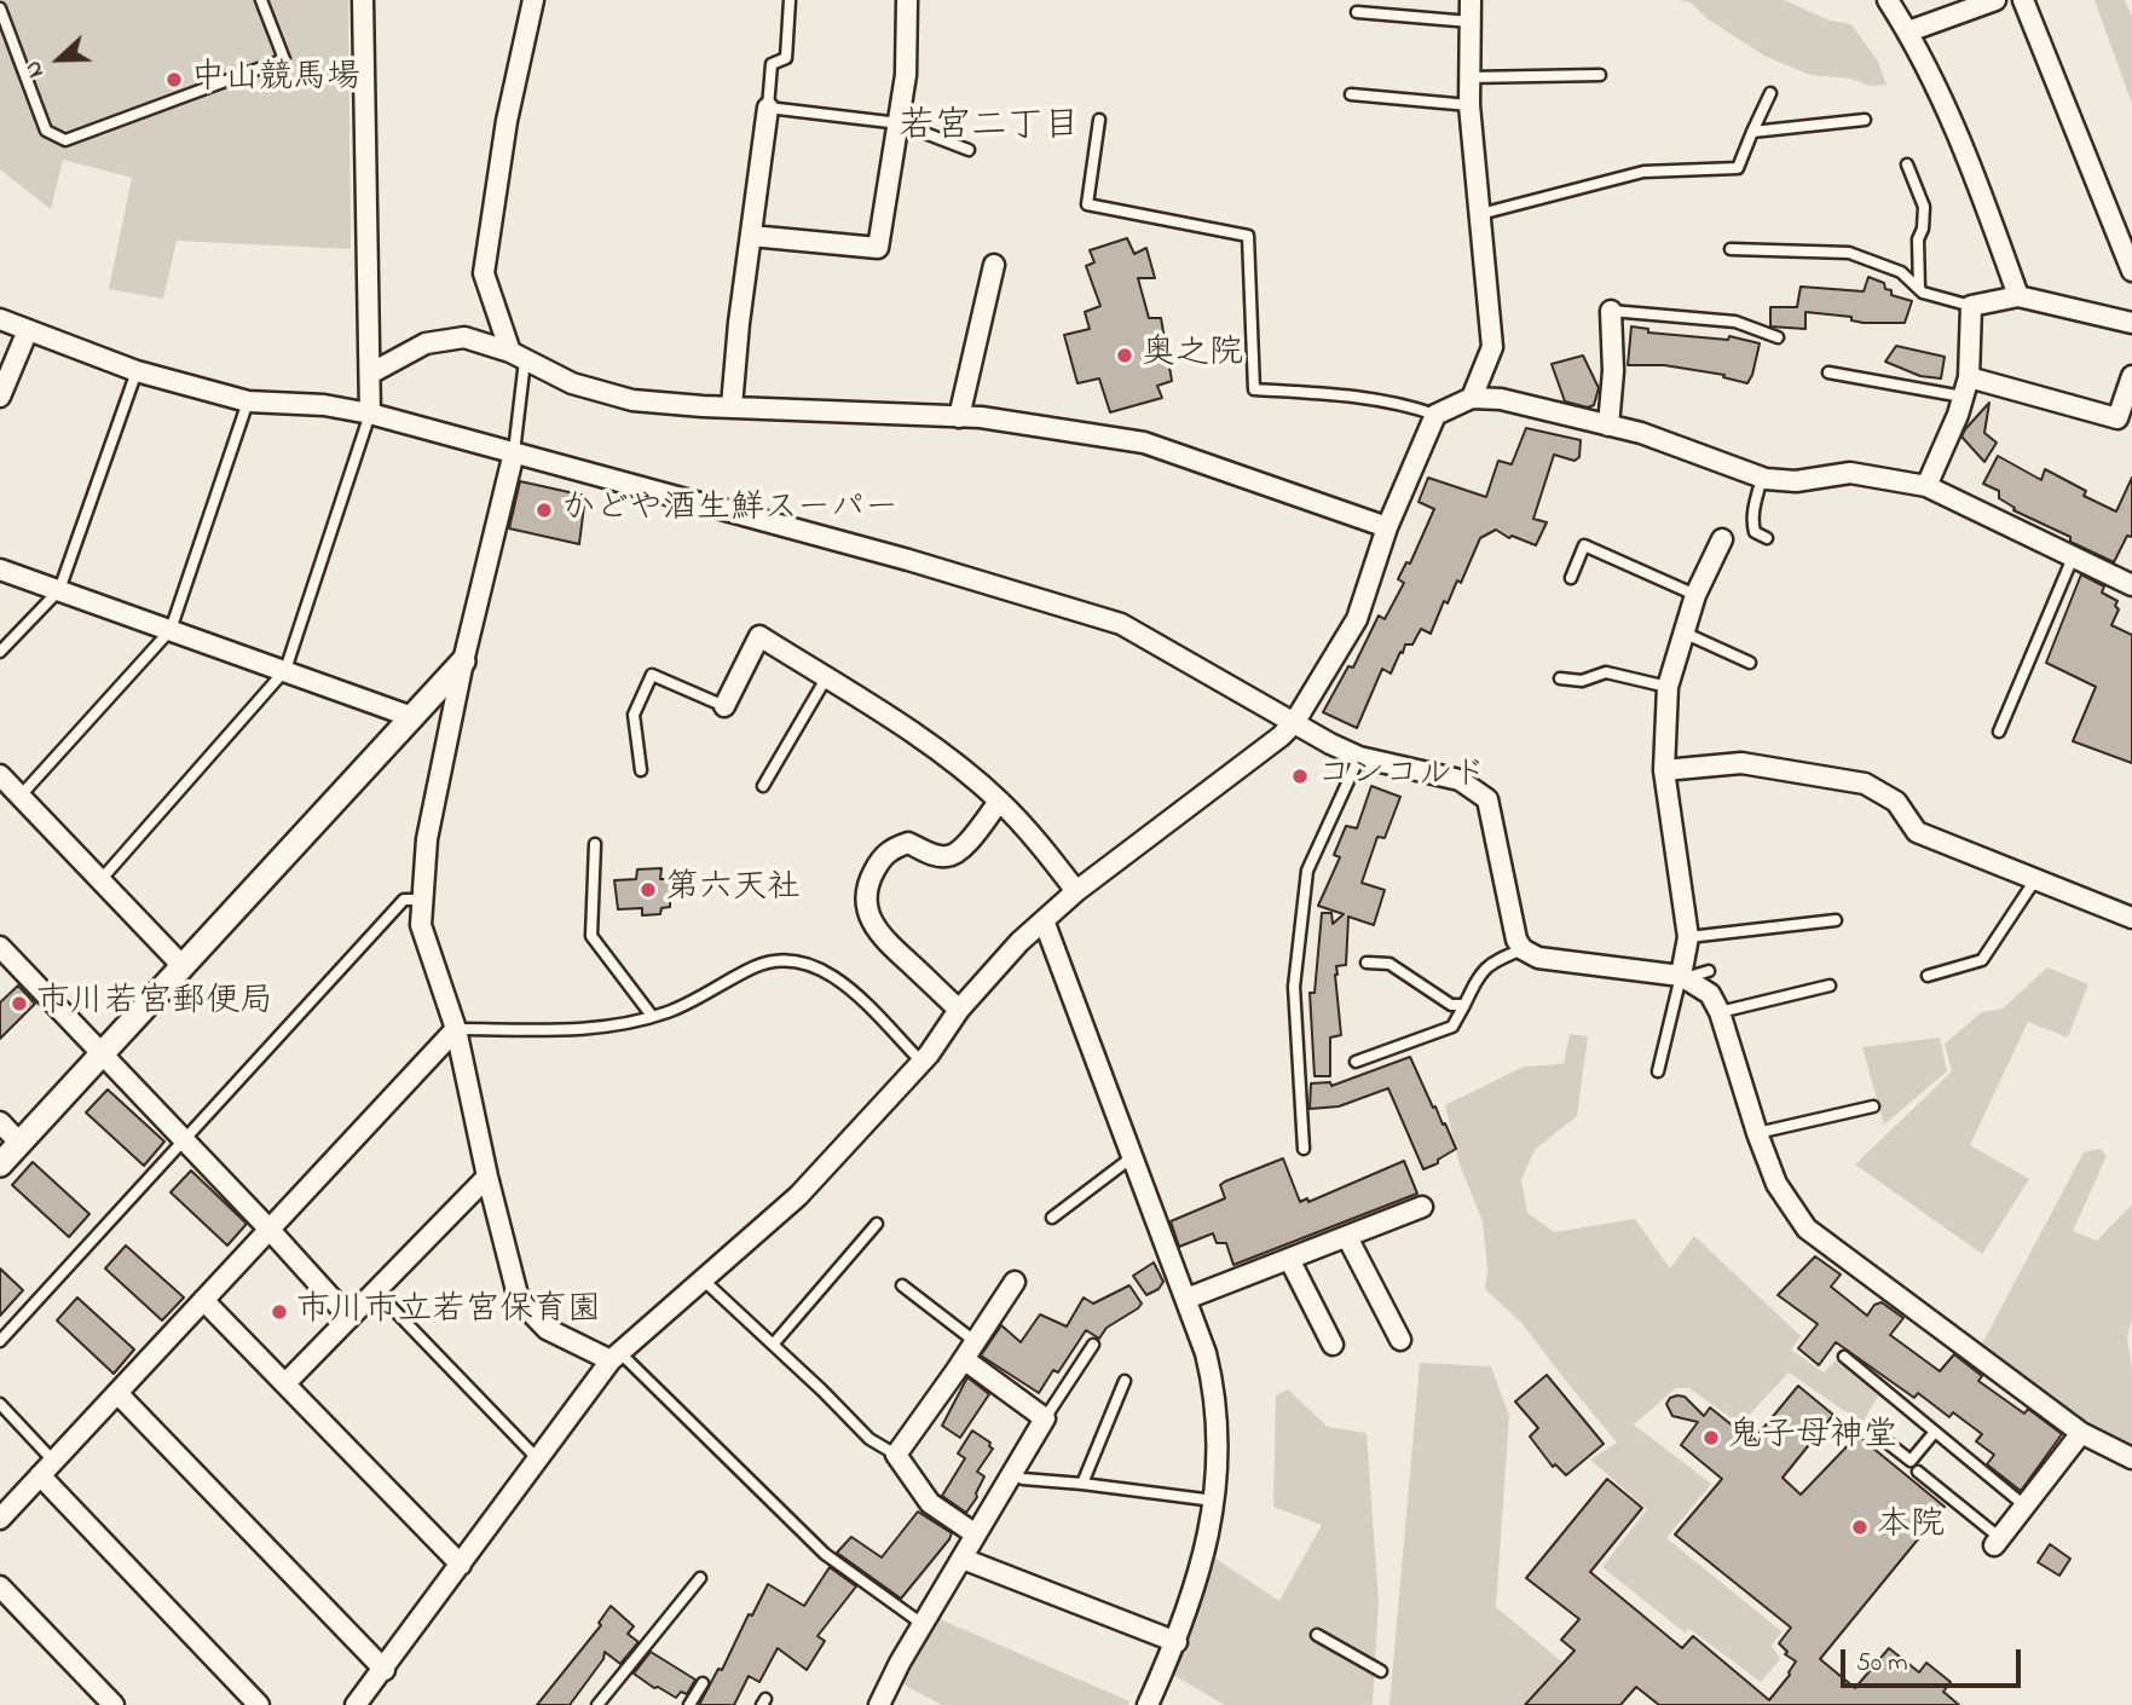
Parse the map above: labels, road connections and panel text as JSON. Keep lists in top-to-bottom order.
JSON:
{
  "districts": ["若宮二丁目"],
  "places": [
    "中山競馬場",
    "奥之院",
    "かどや酒生鮮スーパー",
    "コンコルド",
    "第六天社",
    "市川若宮郵便局",
    "市川市立若宮保育園",
    "鬼子母神堂",
    "本院"
  ],
  "scale_bar": "50 m",
  "north": "left"
}
